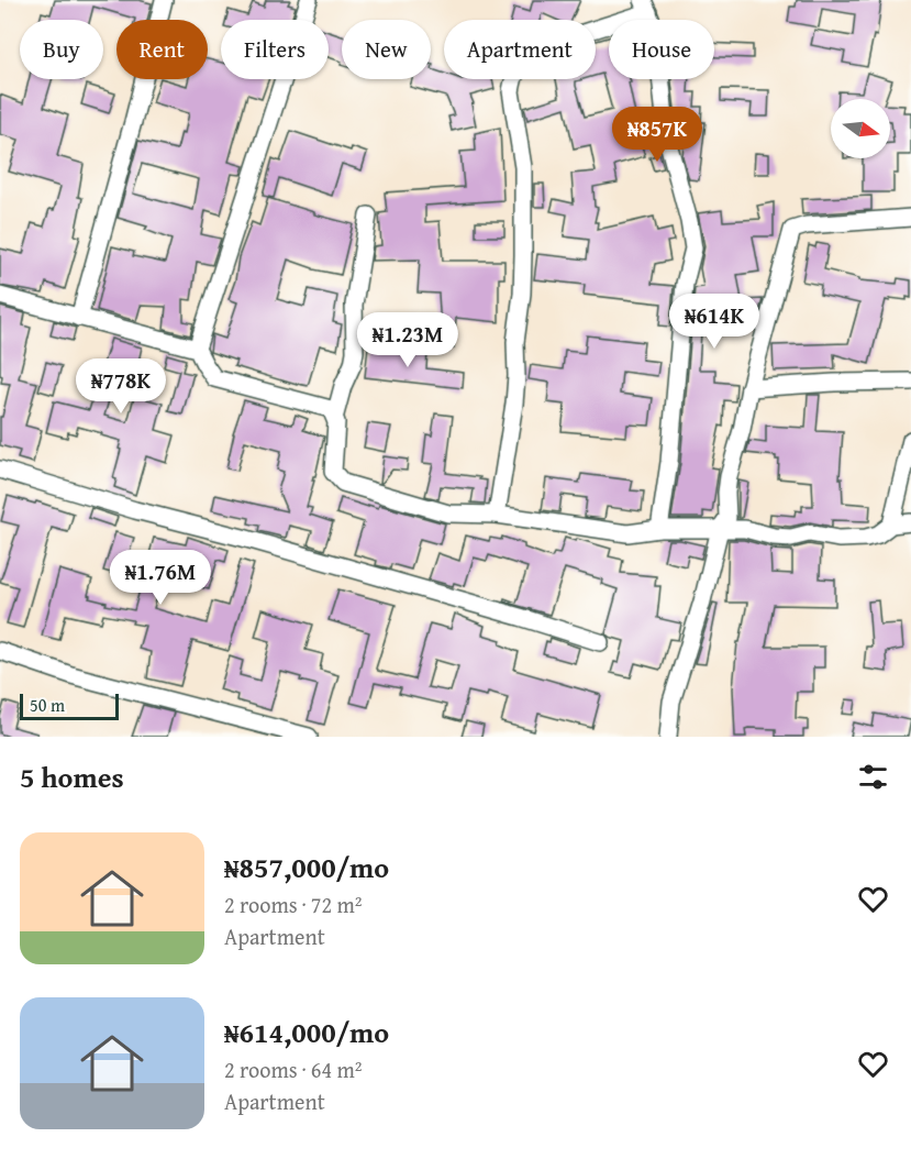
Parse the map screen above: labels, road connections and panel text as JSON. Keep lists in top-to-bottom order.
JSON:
{
  "scale_bar": "50 m",
  "north": "right",
  "page": {
    "chip": [
      "Buy",
      "Rent",
      "Filters",
      "New",
      "Apartment",
      "House"
    ],
    "price": [
      "₦857K",
      "₦614K",
      "₦1.23M",
      "₦778K",
      "₦1.76M"
    ],
    "scale": "50 m",
    "heading": "5 homes",
    "list": [
      {
        "name": "₦857,000/mo",
        "note": "2 rooms · 72 m² · Apartment"
      },
      {
        "name": "₦614,000/mo",
        "note": "2 rooms · 64 m² · Apartment"
      }
    ]
  }
}
